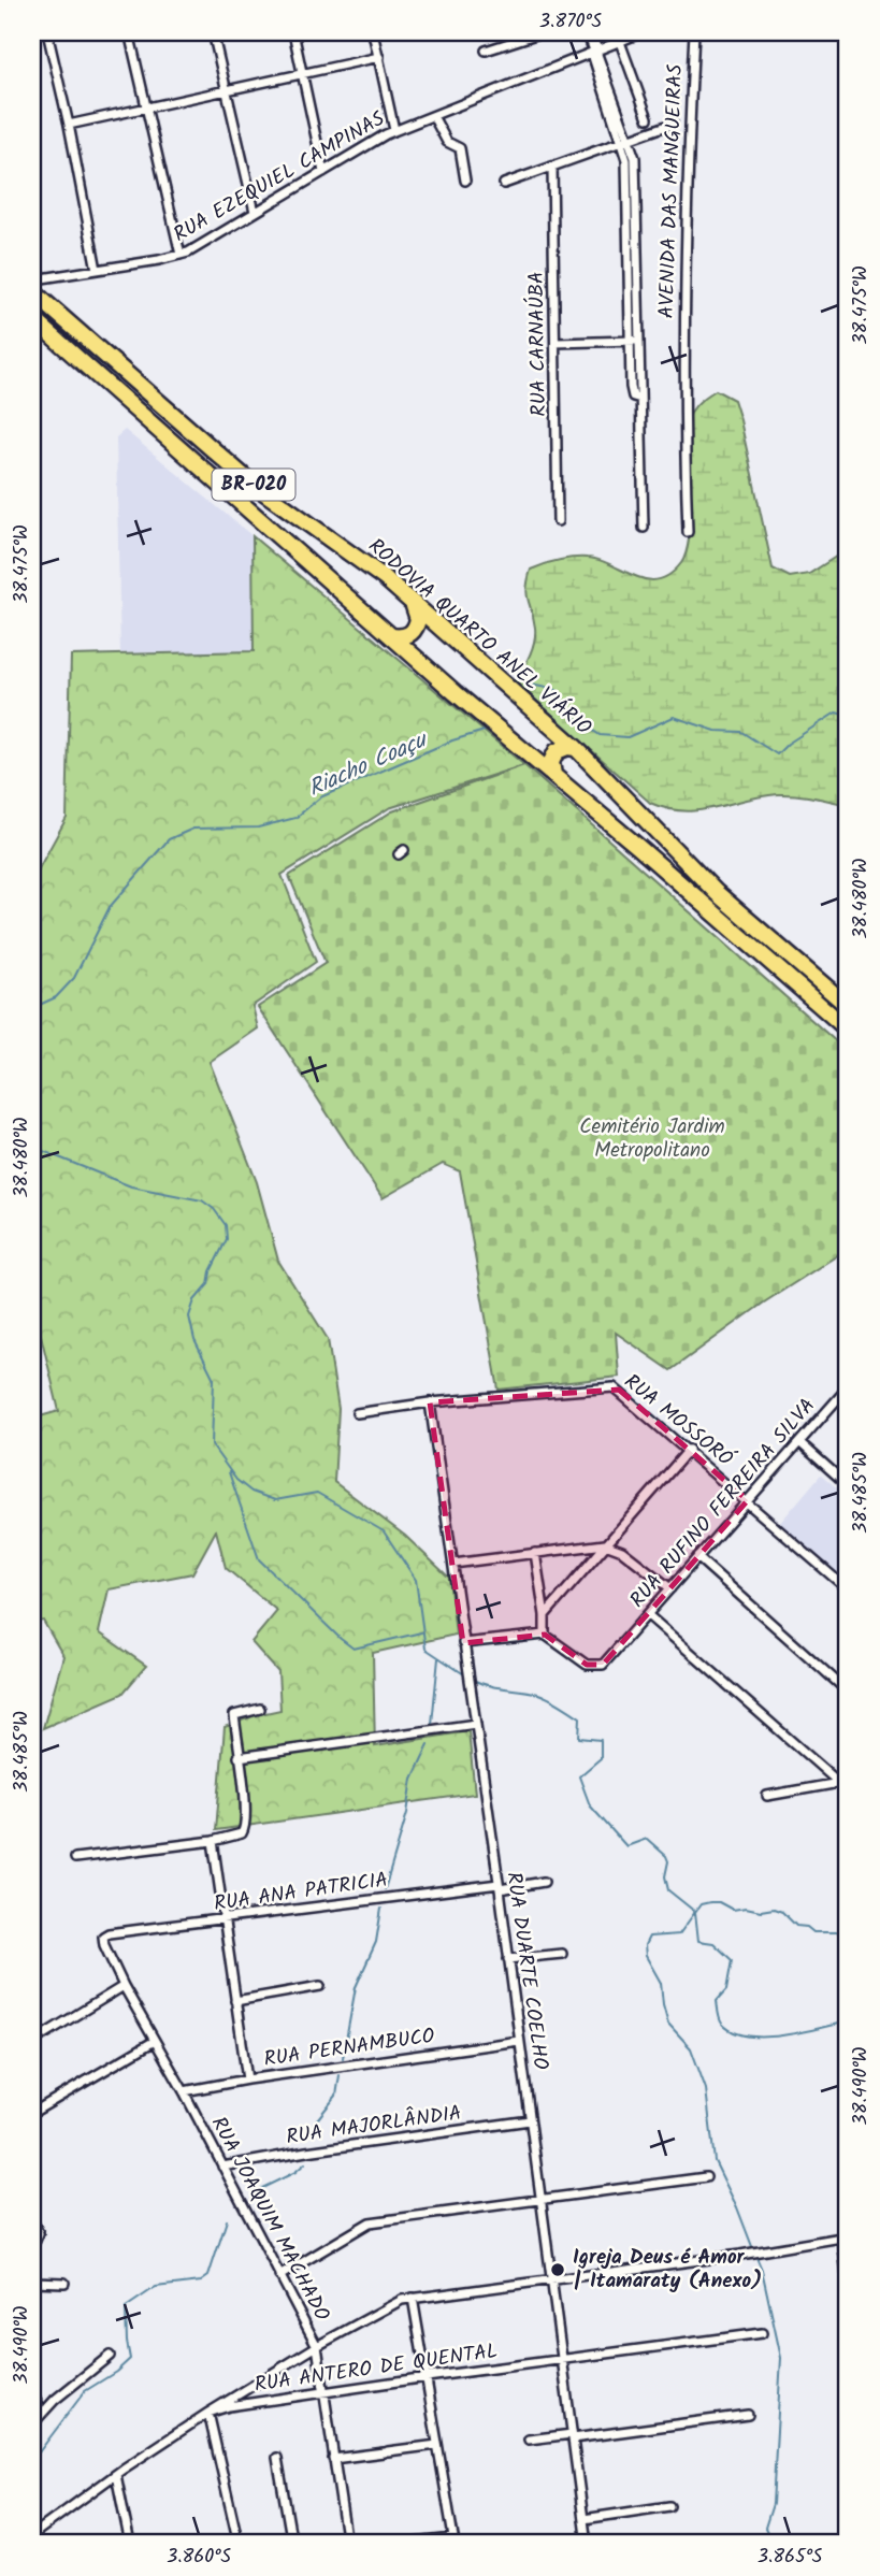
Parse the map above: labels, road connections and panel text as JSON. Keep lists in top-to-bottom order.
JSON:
{
  "streets": {
    "highway": ["BR-020", "RODOVIA QUARTO ANEL VIÁRIO"],
    "street": [
      "RUA EZEQUIEL CAMPINAS",
      "AVENIDA DAS MANGUEIRAS",
      "RUA CARNAÚBA",
      "RUA MOSSORÓ",
      "RUA RUFINO FERREIRA SILVA",
      "RUA ANA PATRICIA",
      "RUA DUARTE COELHO",
      "RUA PERNAMBUCO",
      "RUA MAJORLÂNDIA",
      "RUA JOAQUIM MACHADO",
      "RUA ANTERO DE QUENTAL"
    ]
  },
  "crossings": [
    ["RUA EZEQUIEL CAMPINAS", "AVENIDA DAS MANGUEIRAS"],
    ["RUA EZEQUIEL CAMPINAS", "RODOVIA QUARTO ANEL VIÁRIO"],
    ["RUA MOSSORÓ", "RUA RUFINO FERREIRA SILVA"],
    ["RUA MOSSORÓ", "RUA DUARTE COELHO"],
    ["RUA ANA PATRICIA", "RUA DUARTE COELHO"],
    ["RUA ANA PATRICIA", "RUA JOAQUIM MACHADO"],
    ["RUA DUARTE COELHO", "RUA PERNAMBUCO"],
    ["RUA DUARTE COELHO", "RUA MAJORLÂNDIA"],
    ["RUA DUARTE COELHO", "RUA ANTERO DE QUENTAL"],
    ["RUA PERNAMBUCO", "RUA JOAQUIM MACHADO"],
    ["RUA MAJORLÂNDIA", "RUA JOAQUIM MACHADO"],
    ["RUA JOAQUIM MACHADO", "RUA ANTERO DE QUENTAL"]
  ],
  "water": ["Riacho Coaçu"],
  "parks": ["Cemitério Jardim Metropolitano"],
  "places": ["Igreja Deus é Amor | Itamaraty (Anexo)"],
  "coordinates": [
    "3.870°S",
    "38.475°W",
    "38.480°W",
    "38.485°W",
    "38.490°W",
    "3.860°S",
    "3.865°S"
  ]
}
